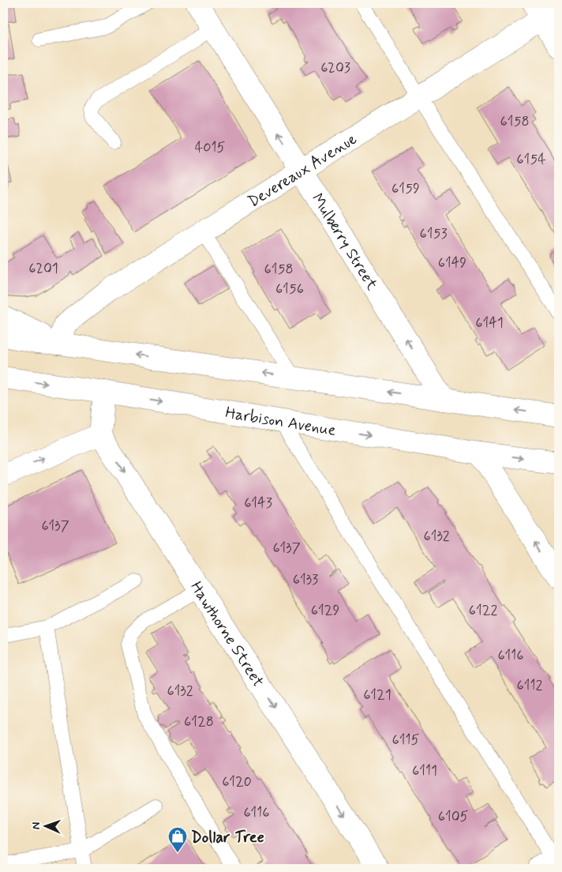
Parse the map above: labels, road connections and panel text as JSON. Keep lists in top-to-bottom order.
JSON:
{
  "streets": {
    "street": [
      "Devereaux Avenue",
      "Mulberry Street",
      "Harbison Avenue",
      "Hawthorne Street"
    ]
  },
  "crossings": [
    ["Devereaux Avenue", "Mulberry Street"]
  ],
  "one_way": ["Mulberry Street", "Hawthorne Street"],
  "places": {
    "shop": ["Dollar Tree"]
  },
  "house_numbers": [
    "6203",
    "6158",
    "4015",
    "6154",
    "6159",
    "6153",
    "6149",
    "6201",
    "6158",
    "6156",
    "6141",
    "6143",
    "6137",
    "6132",
    "6137",
    "6133",
    "6129",
    "6122",
    "6116",
    "6112",
    "6132",
    "6121",
    "6128",
    "6115",
    "6111",
    "6120",
    "6116",
    "6105"
  ],
  "north": "left"
}
